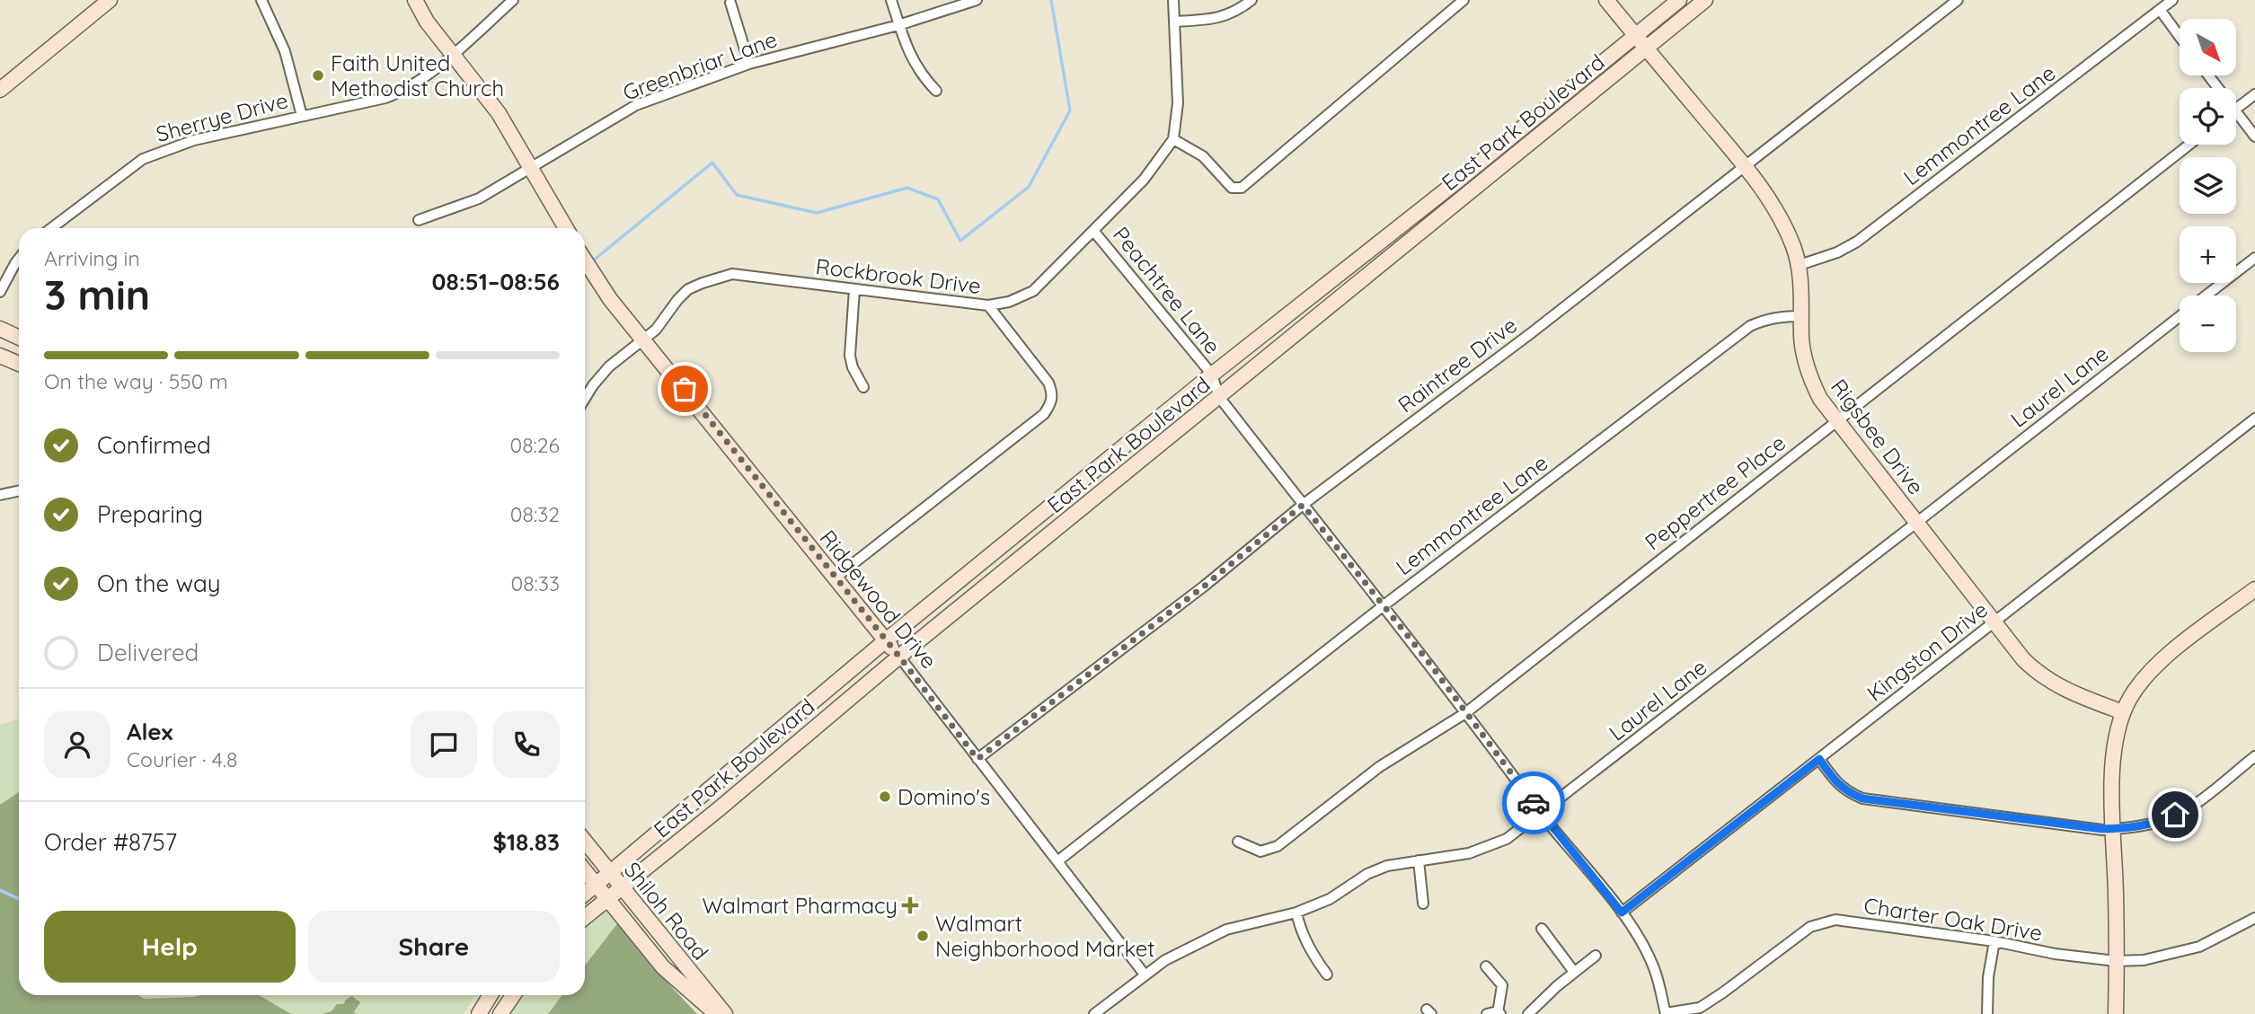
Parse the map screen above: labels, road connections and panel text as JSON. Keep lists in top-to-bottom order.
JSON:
{
  "streets": {
    "main road": [
      "East Park Boulevard",
      "Rigsbee Drive",
      "Ridgewood Drive",
      "Shiloh Road"
    ],
    "street": [
      "Greenbriar Lane",
      "Sherrye Drive",
      "Lemmontree Lane",
      "Rockbrook Drive",
      "Peachtree Lane",
      "Raintree Drive",
      "Laurel Lane",
      "Peppertree Place",
      "Kingston Drive",
      "Charter Oak Drive"
    ]
  },
  "crossings": [
    ["East Park Boulevard", "Peachtree Lane"],
    ["East Park Boulevard", "Rigsbee Drive"],
    ["East Park Boulevard", "Ridgewood Drive"],
    ["East Park Boulevard", "Shiloh Road"],
    ["Lemmontree Lane", "Peachtree Lane"],
    ["Lemmontree Lane", "Rigsbee Drive"],
    ["Lemmontree Lane", "Ridgewood Drive"],
    ["Rockbrook Drive", "Peachtree Lane"],
    ["Rockbrook Drive", "Ridgewood Drive"],
    ["Peachtree Lane", "Raintree Drive"],
    ["Peachtree Lane", "Laurel Lane"],
    ["Peachtree Lane", "Peppertree Place"],
    ["Peachtree Lane", "Kingston Drive"],
    ["Peachtree Lane", "Charter Oak Drive"],
    ["Raintree Drive", "Rigsbee Drive"],
    ["Raintree Drive", "Ridgewood Drive"],
    ["Laurel Lane", "Rigsbee Drive"],
    ["Laurel Lane", "Ridgewood Drive"],
    ["Rigsbee Drive", "Peppertree Place"],
    ["Rigsbee Drive", "Kingston Drive"]
  ],
  "places": {
    "other": ["Faith United Methodist Church", "Domino's", "Walmart Neighborhood Market"],
    "health": ["Walmart Pharmacy"]
  },
  "north": "bottom right",
  "page": {
    "map_buttons": ["+", "−"],
    "heading": ["3 min", "Arriving in", "08:51–08:56"],
    "panel": [
      "Alex",
      "Courier · 4.8",
      "Order #8757",
      "$18.83"
    ],
    "bar": "On the way · 550 m",
    "list": [
      ["Confirmed", "08:26"],
      ["Preparing", "08:32"],
      ["On the way", "08:33"],
      "Delivered"
    ],
    "buttons": ["Help", "Share"]
  }
}
